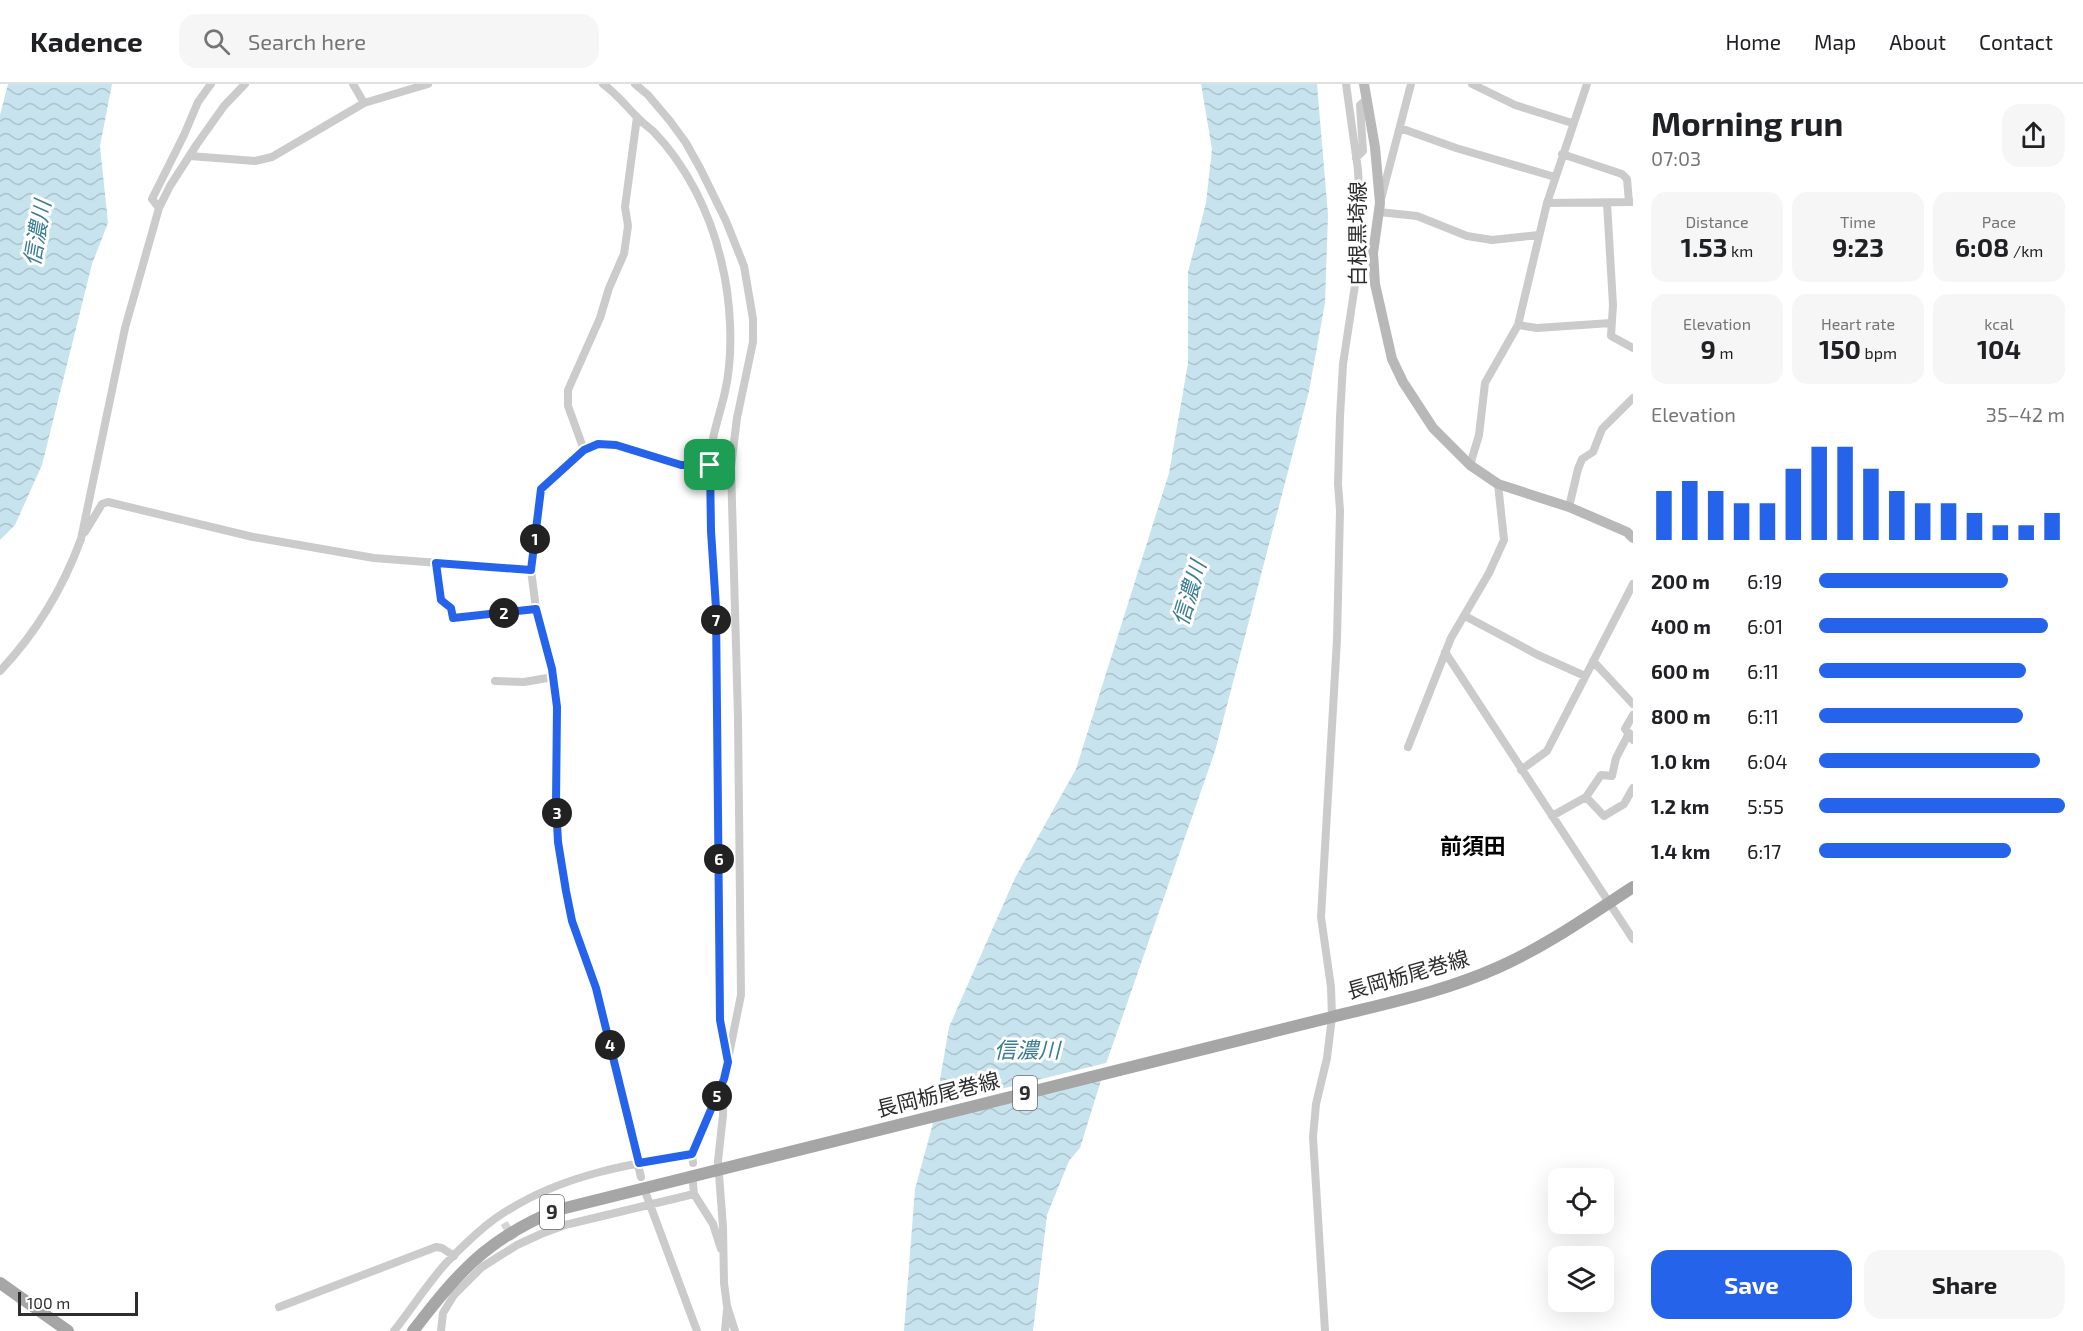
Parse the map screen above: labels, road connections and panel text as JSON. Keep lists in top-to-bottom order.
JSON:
{
  "streets": {
    "main road": ["白根黒埼線", "長岡栃尾巻線", "9"]
  },
  "districts": ["前須田"],
  "water": ["信濃川"],
  "scale_bar": "100 m",
  "page": {
    "header": "Kadence",
    "search": "Search here",
    "nav": [
      "Home",
      "Map",
      "About",
      "Contact"
    ],
    "heading": ["Morning run", "07:03"],
    "stats": [
      ["Distance", "1.53 km"],
      ["Time", "9:23"],
      ["Pace", "6:08 /km"],
      ["Elevation", "9 m"],
      ["Heart rate", "150 bpm"],
      ["kcal", "104"]
    ],
    "chart": ["Elevation", "35–42 m"],
    "pins": [
      "1",
      "2",
      "7",
      "3",
      "6",
      "4",
      "5"
    ],
    "list": [
      {
        "name": "200 m",
        "note": "6:19"
      },
      {
        "name": "400 m",
        "note": "6:01"
      },
      {
        "name": "600 m",
        "note": "6:11"
      },
      {
        "name": "800 m",
        "note": "6:11"
      },
      {
        "name": "1.0 km",
        "note": "6:04"
      },
      {
        "name": "1.2 km",
        "note": "5:55"
      },
      {
        "name": "1.4 km",
        "note": "6:17"
      }
    ],
    "buttons": ["Save", "Share"],
    "scale": "100 m"
  }
}
